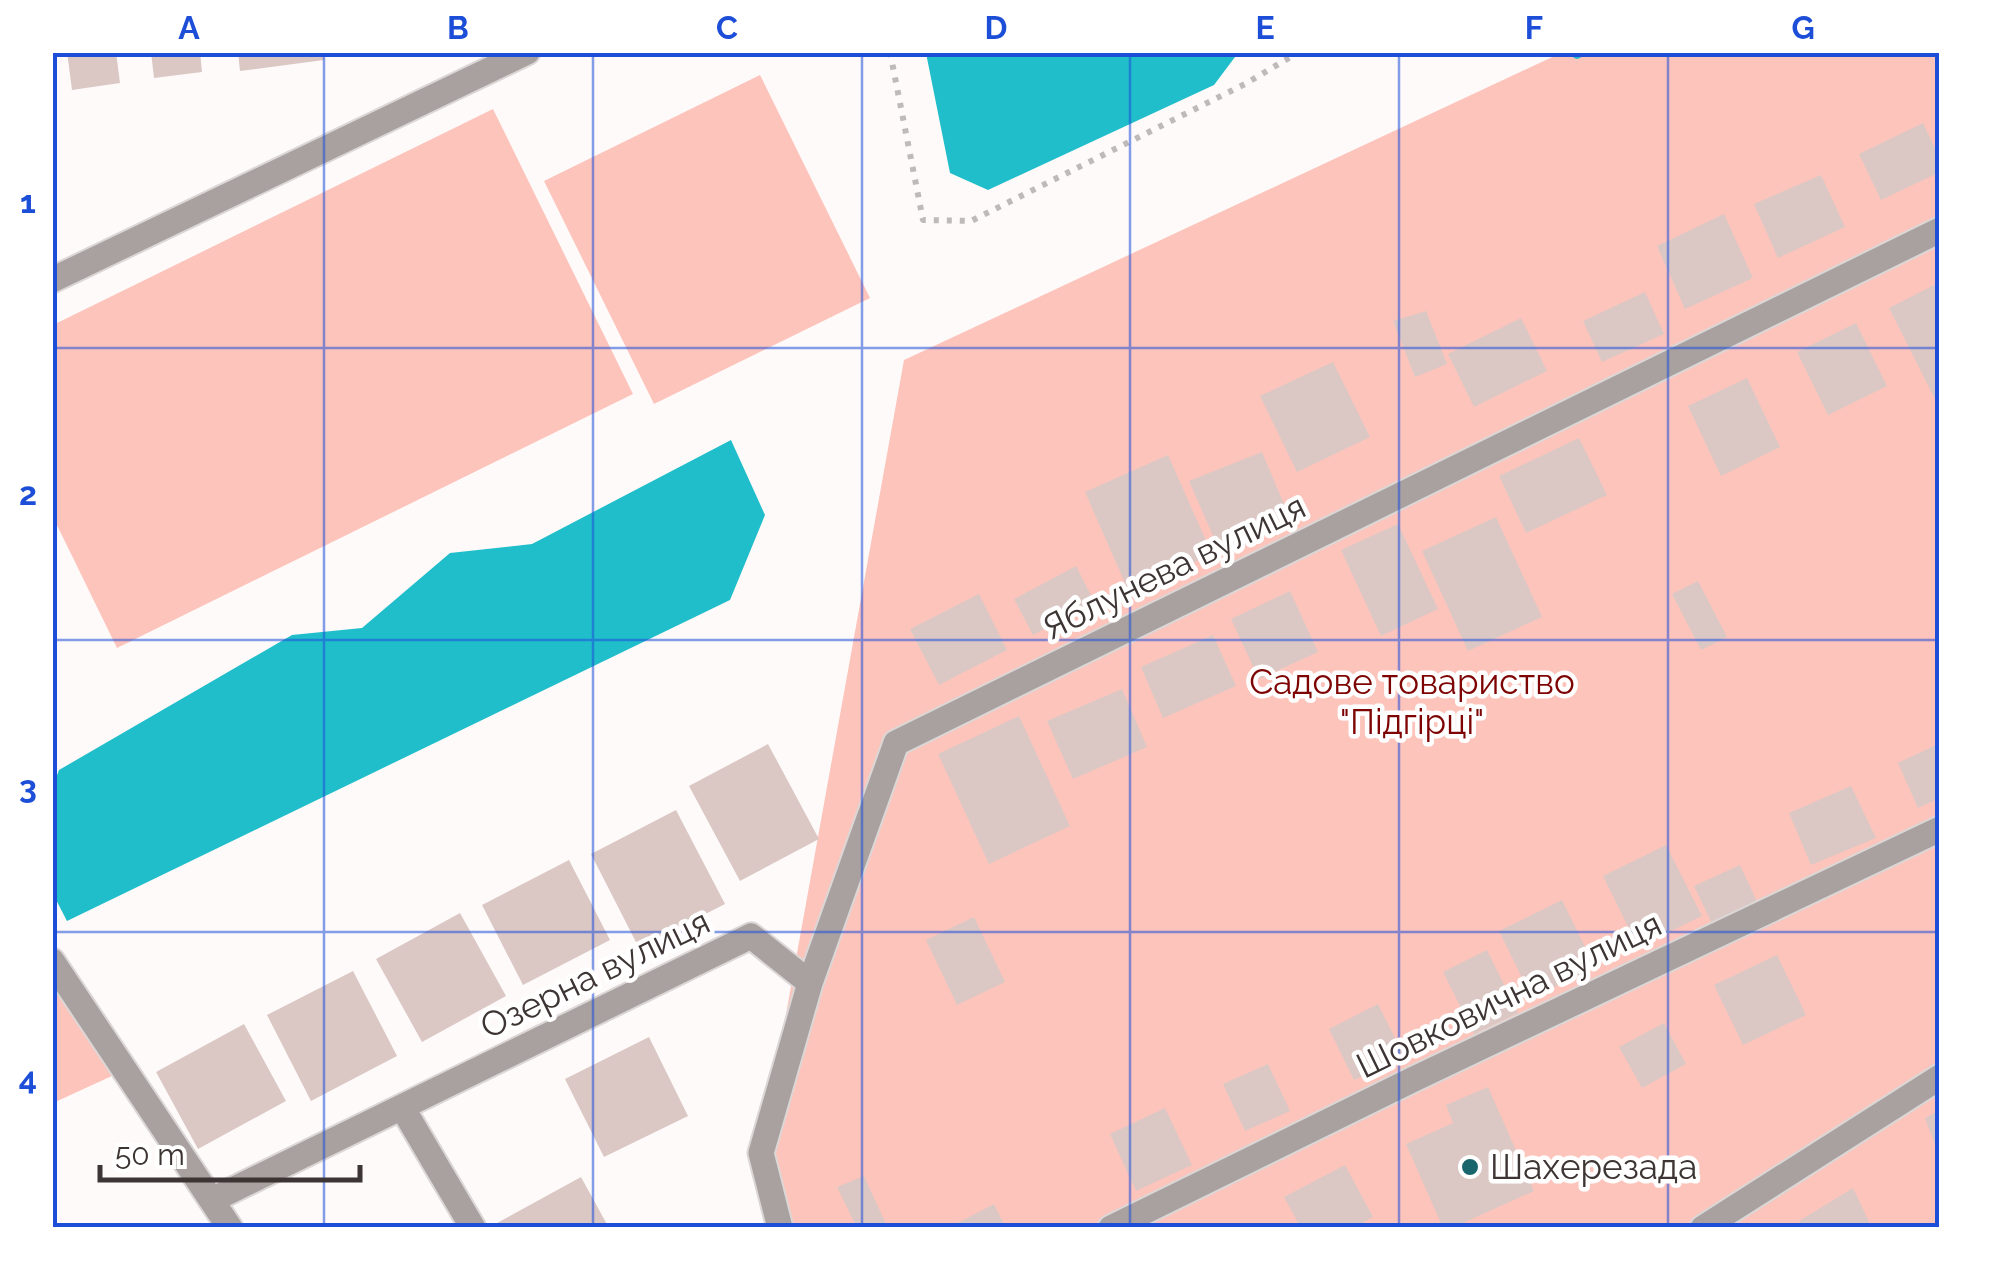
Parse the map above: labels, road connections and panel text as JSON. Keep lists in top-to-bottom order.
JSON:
{
  "streets": {
    "street": ["Яблунева вулиця", "Озерна вулиця", "Шовковична вулиця"]
  },
  "crossings": [
    ["Яблунева вулиця", "Озерна вулиця"]
  ],
  "parks": ["Садове товариство \"Підгірці\""],
  "places": ["Шахерезада"],
  "scale_bar": "50 m",
  "grid": {
    "columns": [
      "A",
      "B",
      "C",
      "D",
      "E",
      "F",
      "G"
    ],
    "rows": [
      "1",
      "2",
      "3",
      "4"
    ]
  }
}
